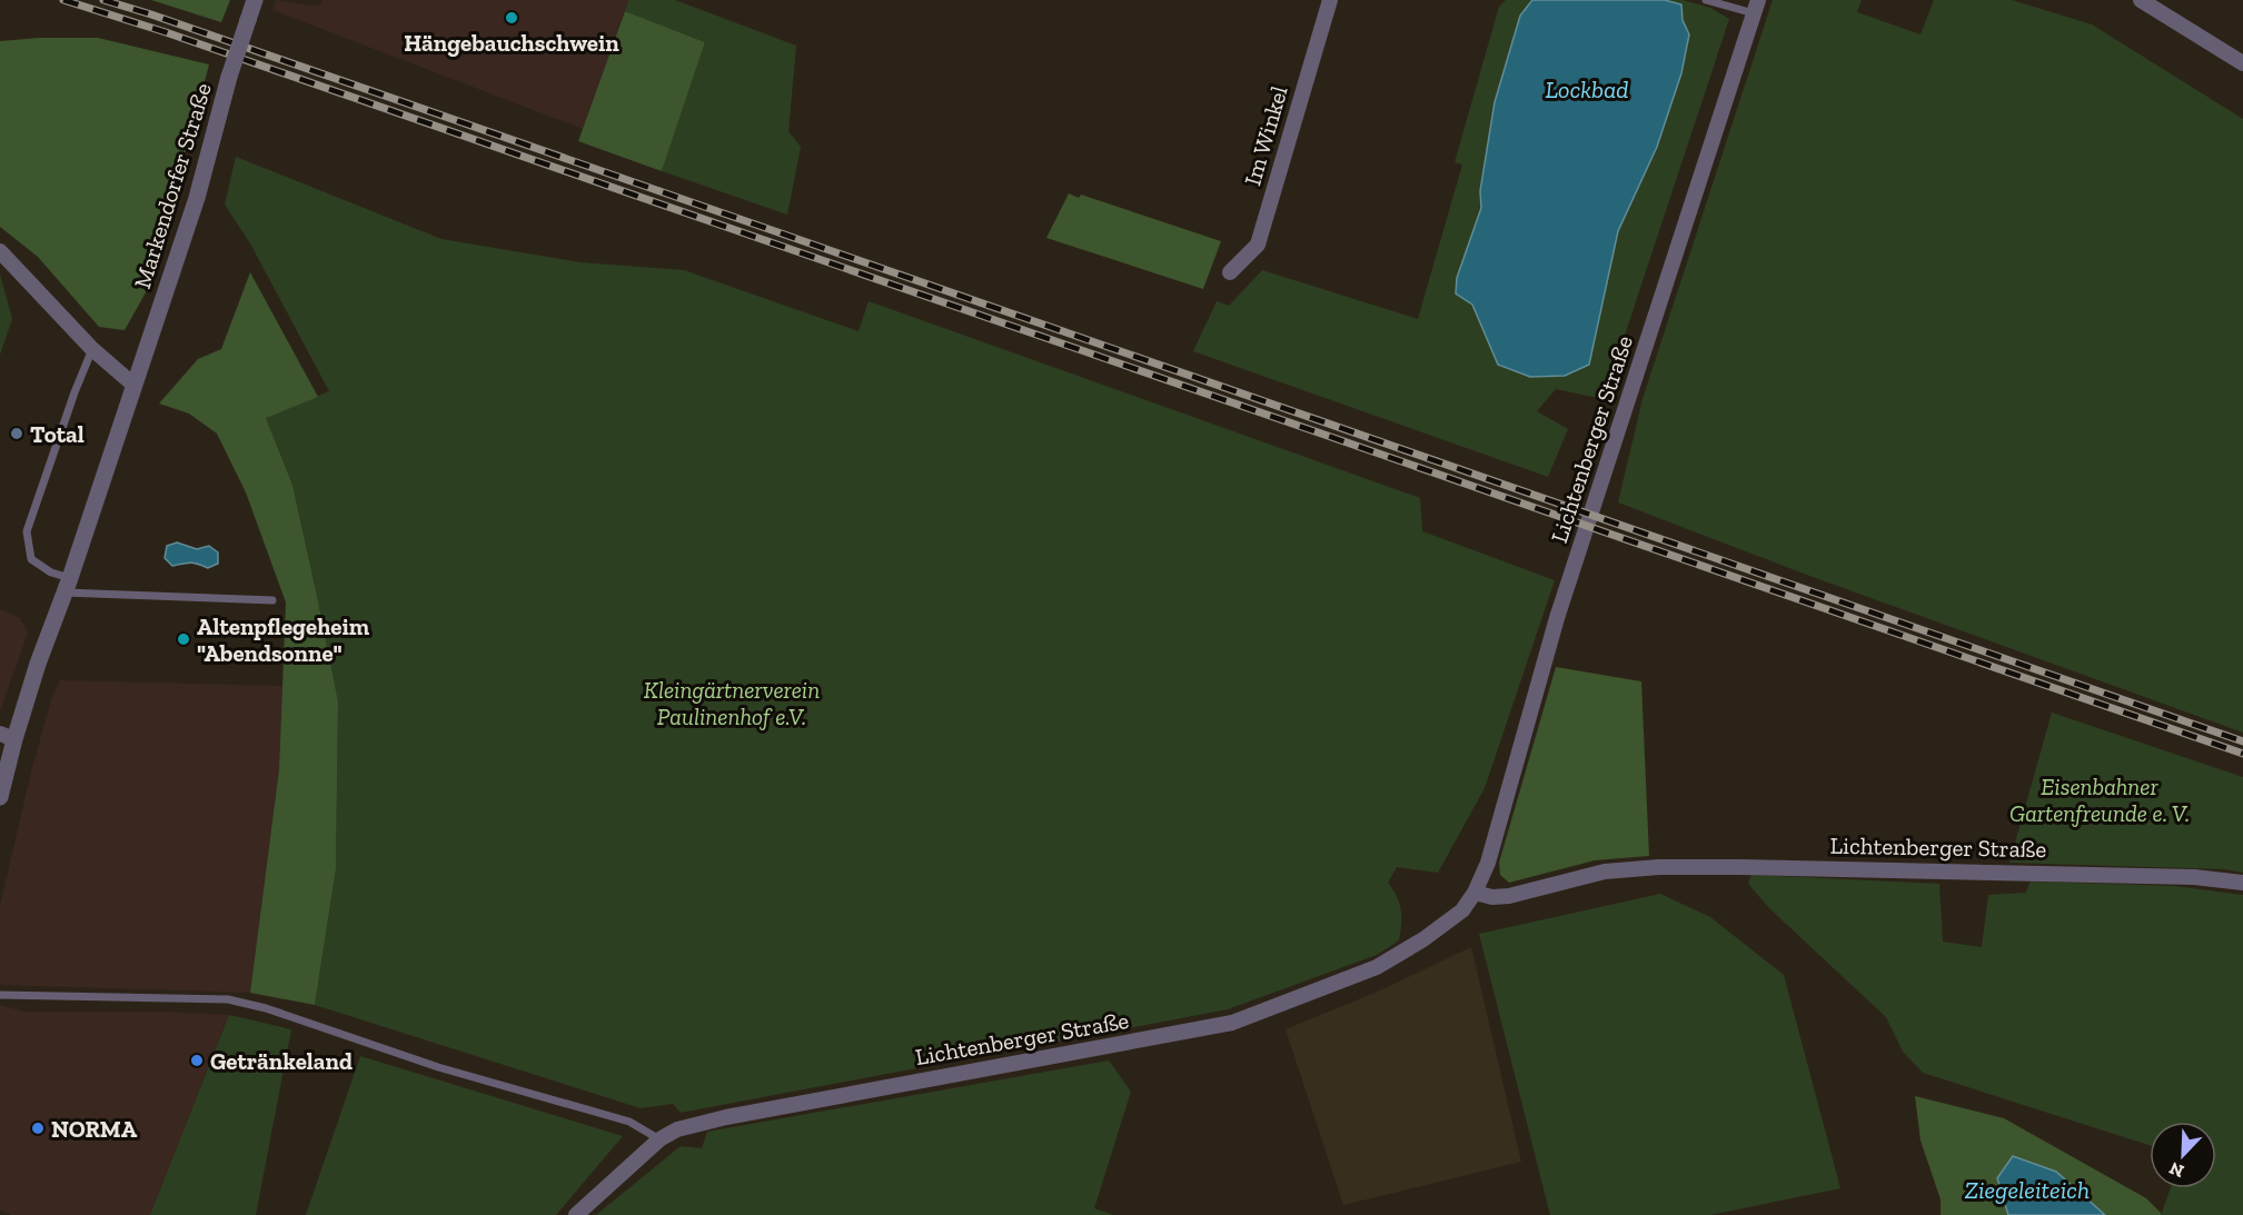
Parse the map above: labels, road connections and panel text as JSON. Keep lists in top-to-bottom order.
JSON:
{
  "streets": {
    "street": ["Im Winkel", "Markendorfer Straße", "Lichtenberger Straße"]
  },
  "water": ["Lockbad", "Ziegeleiteich"],
  "parks": ["Kleingärtnerverein Paulinenhof e.V.", "Eisenbahner Gartenfreunde e. V."],
  "places": [
    "Hängebauchschwein",
    "Total",
    "Altenpflegeheim \"Abendsonne\"",
    "Getränkeland",
    "NORMA"
  ],
  "north": "bottom left"
}
